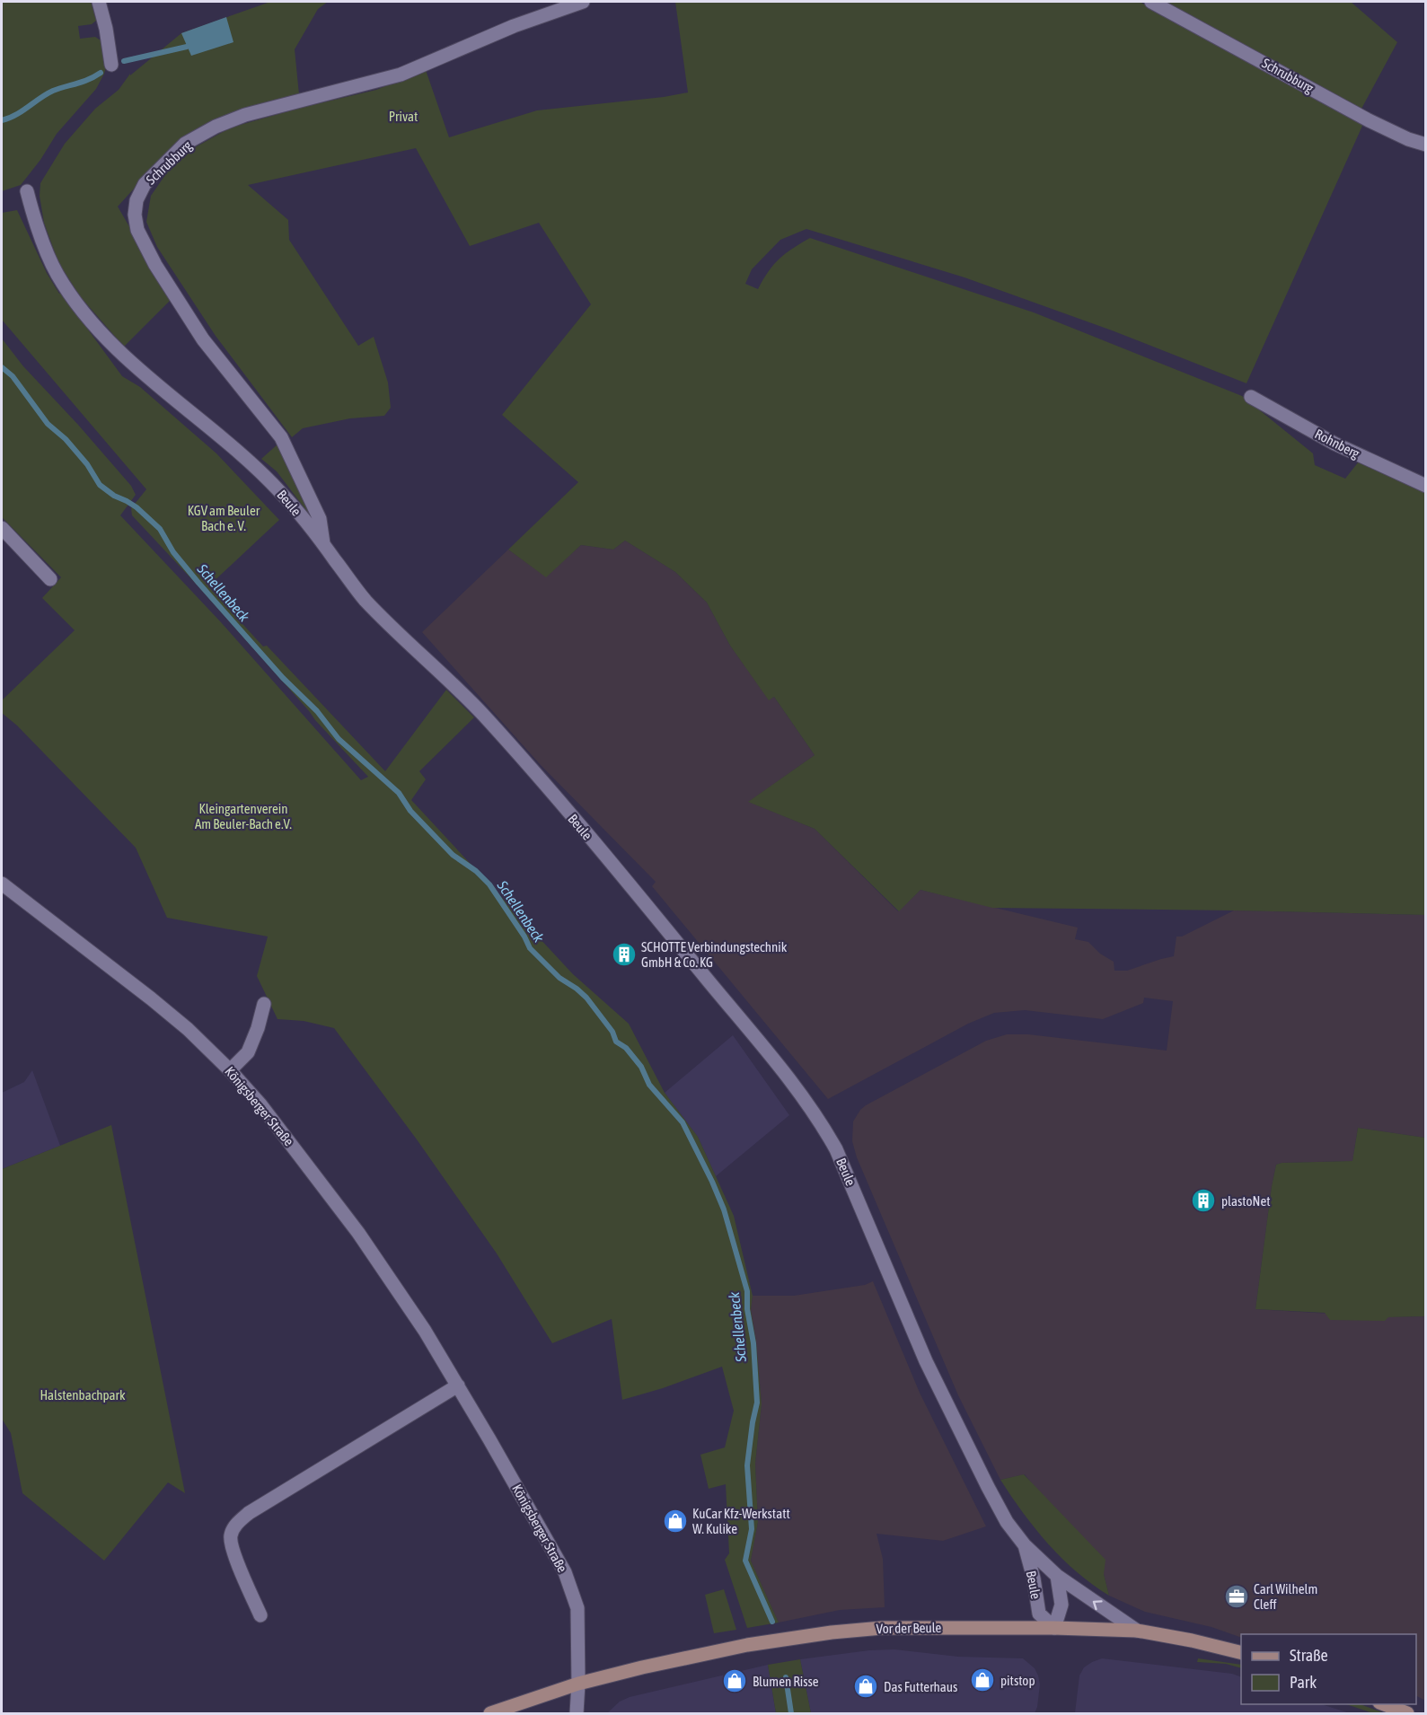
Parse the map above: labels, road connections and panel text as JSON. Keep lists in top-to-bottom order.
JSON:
{
  "streets": {
    "main road": ["Vor der Beule"],
    "street": [
      "Schrubburg",
      "Rohnberg",
      "Beule",
      "Königsberger Straße"
    ]
  },
  "crossings": [
    ["Schrubburg", "Beule"],
    ["Beule", "Vor der Beule"],
    ["Königsberger Straße", "Vor der Beule"]
  ],
  "water": ["Schellenbeck"],
  "parks": [
    "Privat",
    "KGV am Beuler Bach e. V.",
    "Kleingartenverein Am Beuler-Bach e.V.",
    "Halstenbachpark"
  ],
  "places": {
    "building": ["SCHOTTE Verbindungstechnik GmbH & Co. KG", "plastoNet"],
    "shop": [
      "KuCar Kfz-Werkstatt W. Kulike",
      "pitstop",
      "Blumen Risse",
      "Das Futterhaus"
    ],
    "office": ["Carl Wilhelm Cleff"]
  },
  "legend": ["Straße", "Park"]
}
